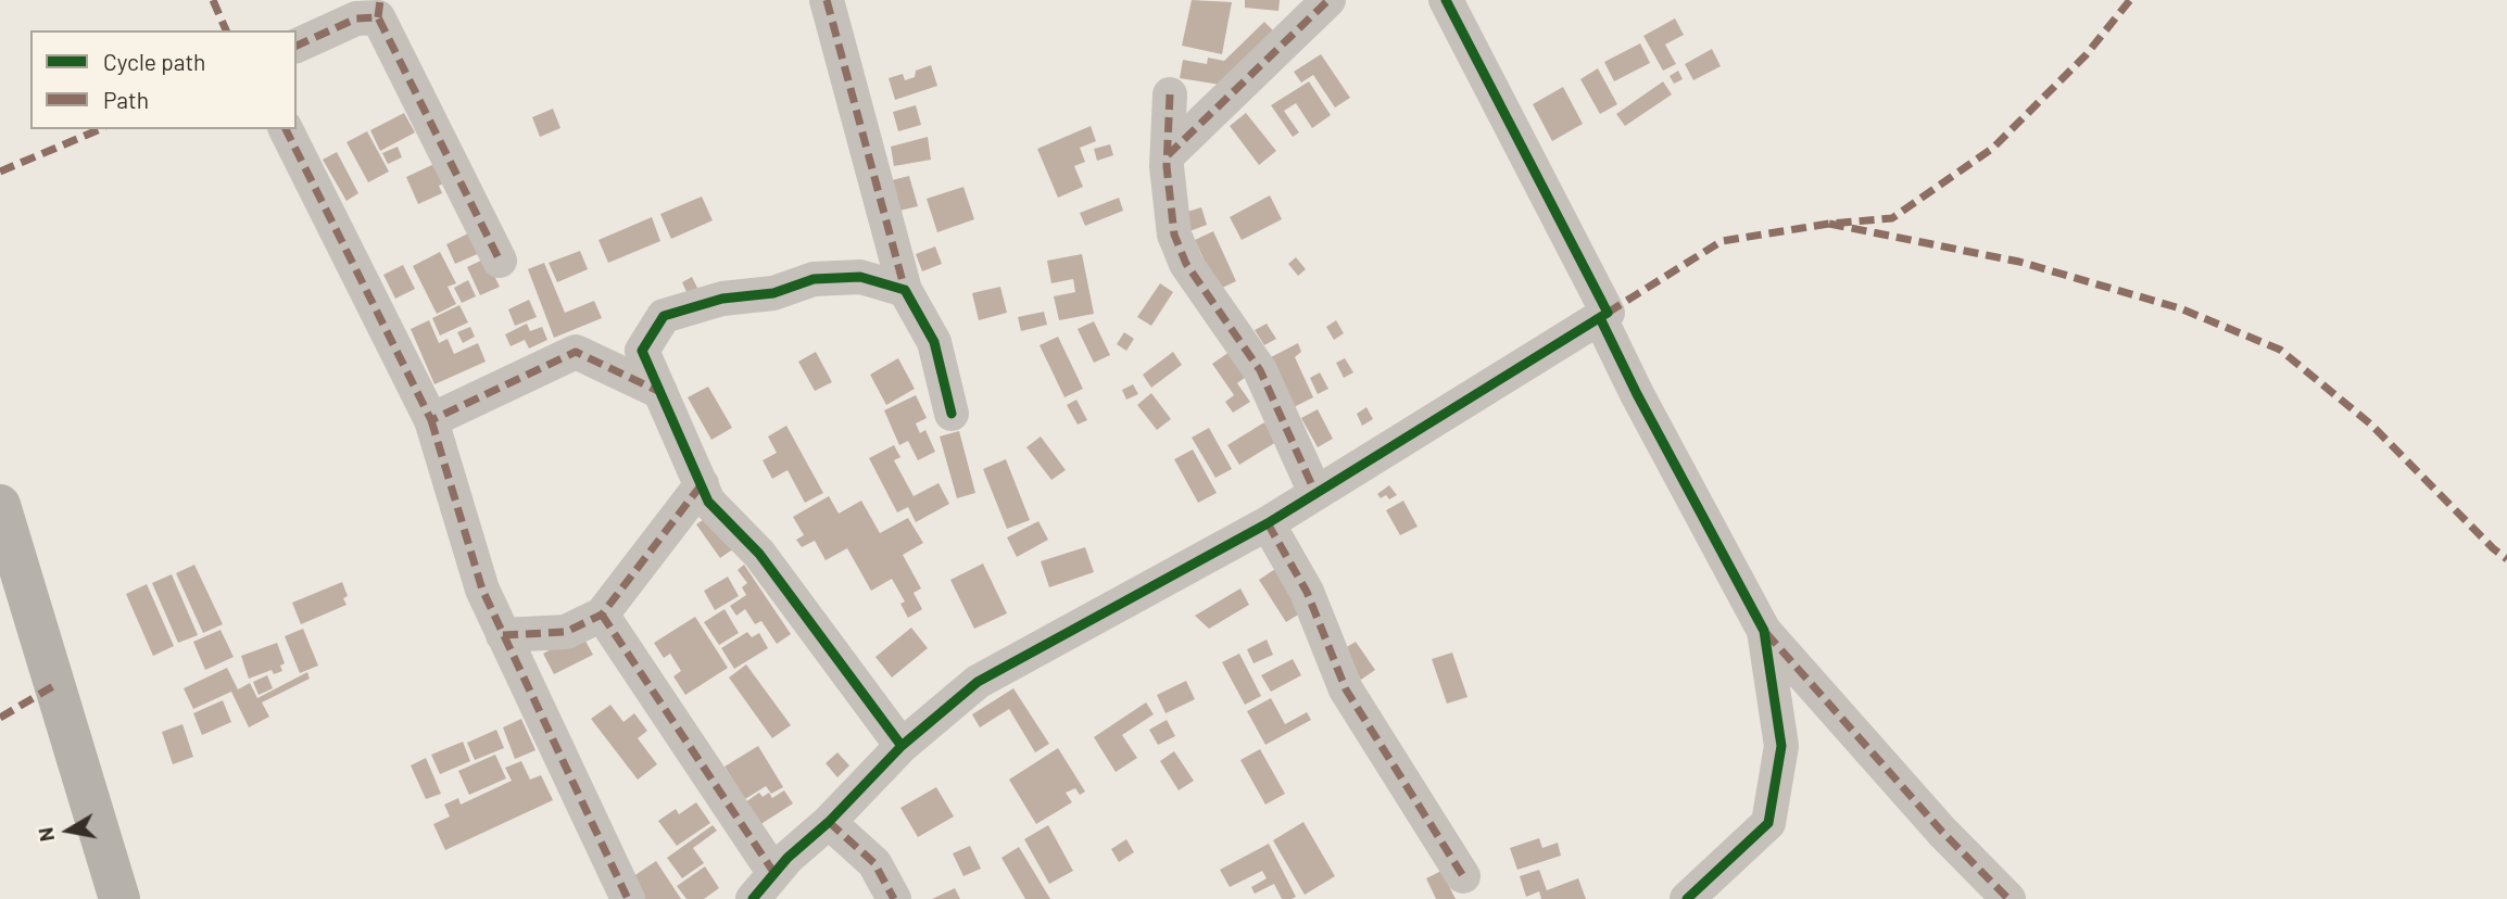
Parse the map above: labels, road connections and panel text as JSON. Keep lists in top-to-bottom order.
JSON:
{
  "legend": ["Cycle path", "Path"],
  "north": "left"
}
